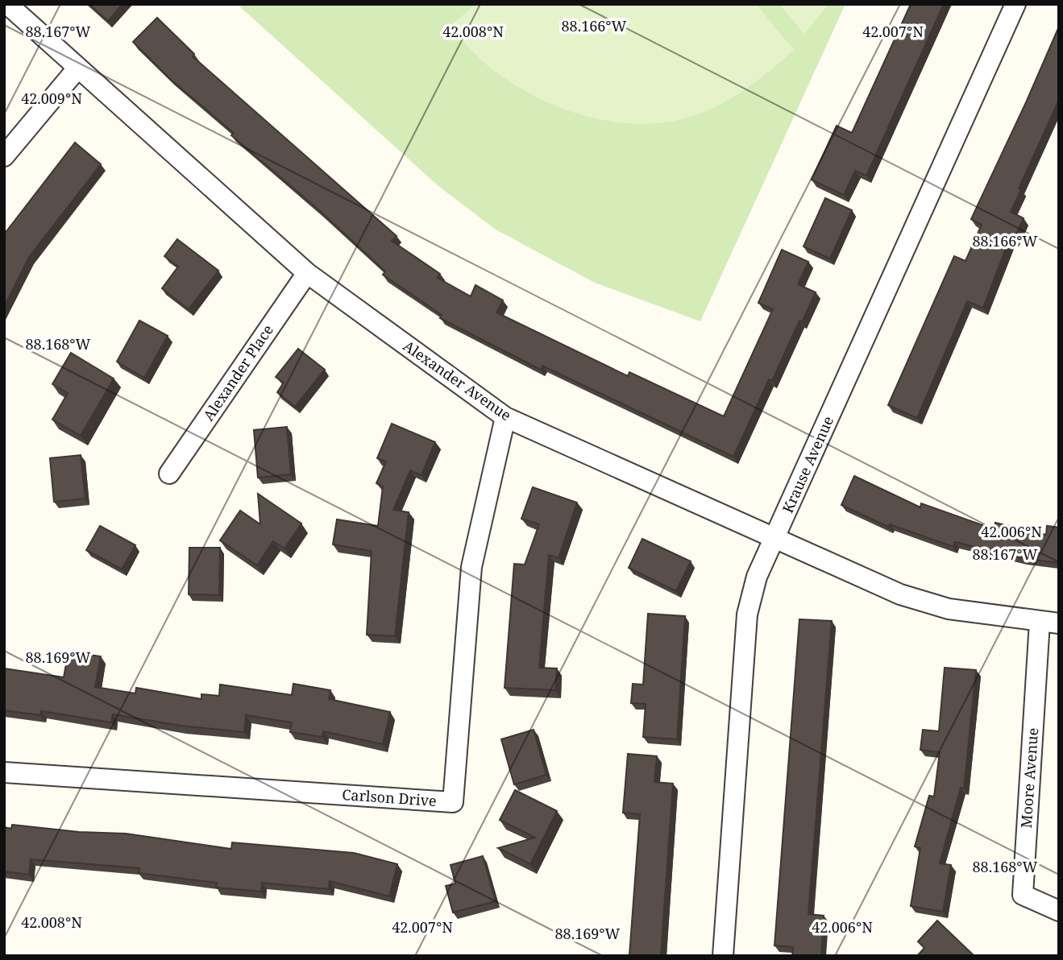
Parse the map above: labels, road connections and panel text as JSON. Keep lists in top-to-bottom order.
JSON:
{
  "streets": {
    "street": [
      "Alexander Place",
      "Alexander Avenue",
      "Krause Avenue",
      "Moore Avenue",
      "Carlson Drive"
    ]
  },
  "crossings": [
    ["Alexander Place", "Alexander Avenue"],
    ["Alexander Avenue", "Krause Avenue"],
    ["Alexander Avenue", "Moore Avenue"],
    ["Alexander Avenue", "Carlson Drive"]
  ],
  "coordinates": [
    "88.166°W",
    "88.167°W",
    "42.008°N",
    "42.007°N",
    "42.009°N",
    "88.168°W",
    "42.006°N",
    "88.169°W"
  ]
}
